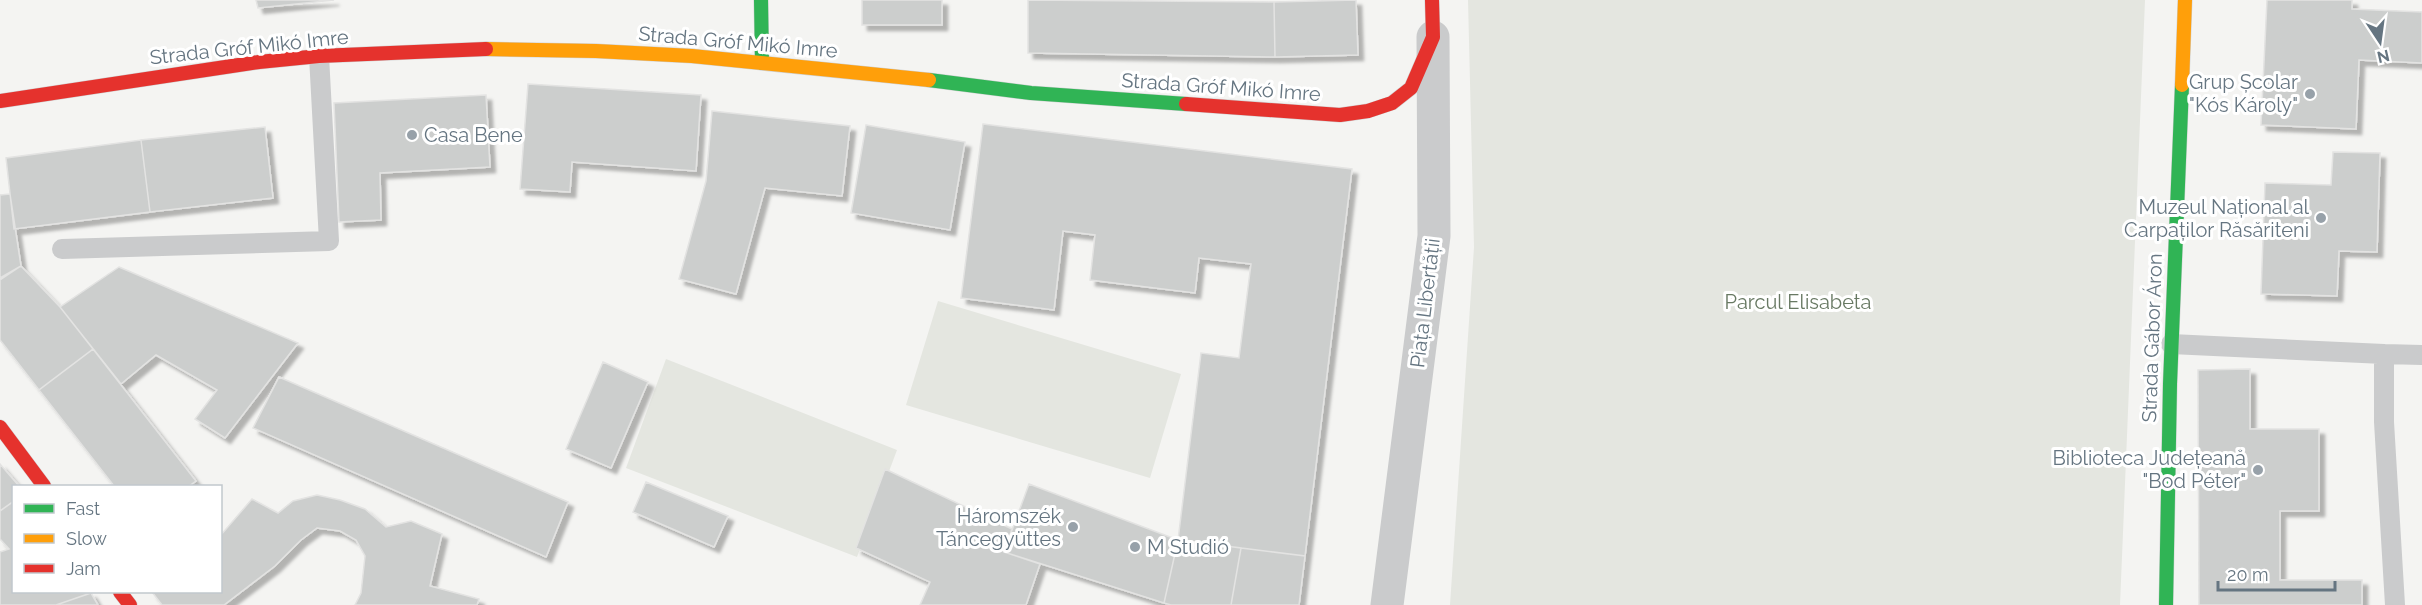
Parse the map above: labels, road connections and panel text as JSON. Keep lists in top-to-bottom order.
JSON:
{
  "streets": {
    "main road": ["Strada Gróf Mikó Imre", "Piața Libertății", "Strada Gábor Áron"]
  },
  "crossings": [
    ["Strada Gróf Mikó Imre", "Piața Libertății"]
  ],
  "parks": ["Parcul Elisabeta"],
  "places": [
    "Grup Școlar \"Kós Károly\"",
    "Casa Bene",
    "Muzeul Național al Carpaților Răsăriteni",
    "Biblioteca Județeană \"Bod Péter\"",
    "Háromszék Táncegyüttes",
    "M Studió"
  ],
  "legend": ["Fast", "Slow", "Jam"],
  "scale_bar": "20 m",
  "north": "bottom"
}
